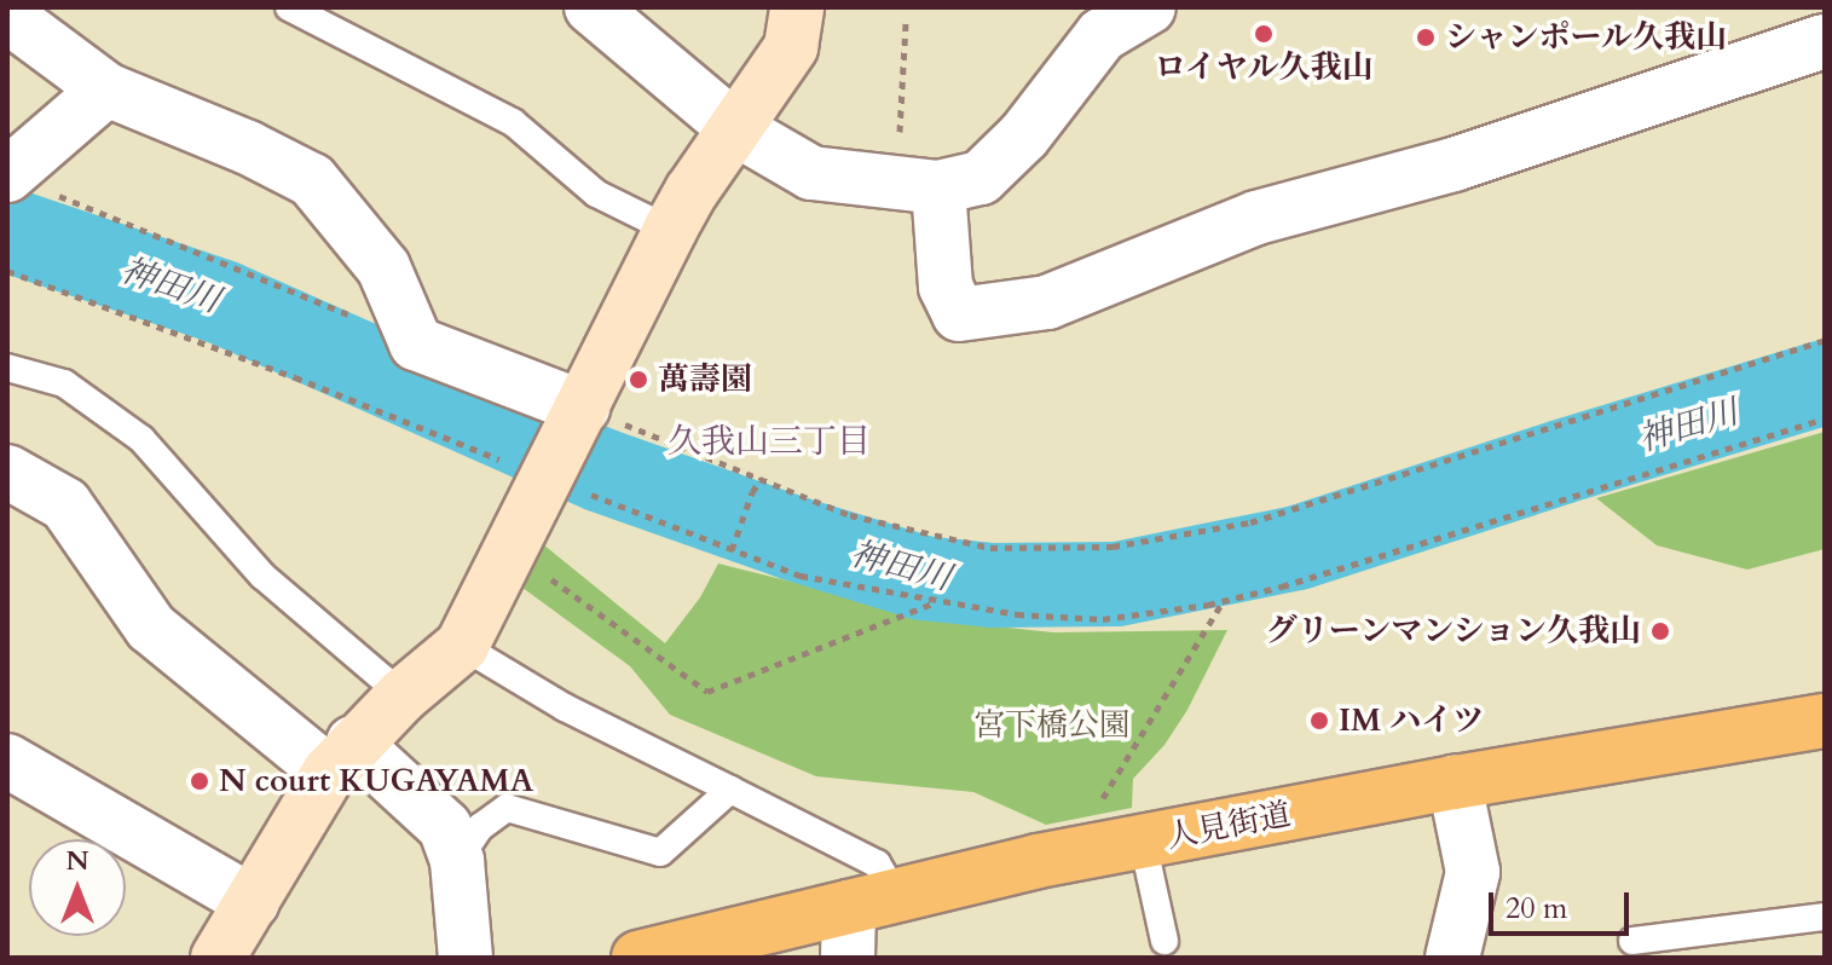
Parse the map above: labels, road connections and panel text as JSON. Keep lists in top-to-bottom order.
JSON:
{
  "streets": {
    "main road": ["人見街道"]
  },
  "districts": ["久我山三丁目"],
  "water": ["神田川"],
  "parks": ["宮下橋公園"],
  "places": [
    "ロイヤル久我山",
    "シャンポール久我山",
    "萬壽園",
    "グリーンマンション久我山",
    "IM ハイツ",
    "N court KUGAYAMA"
  ],
  "scale_bar": "20 m",
  "north": "top"
}
